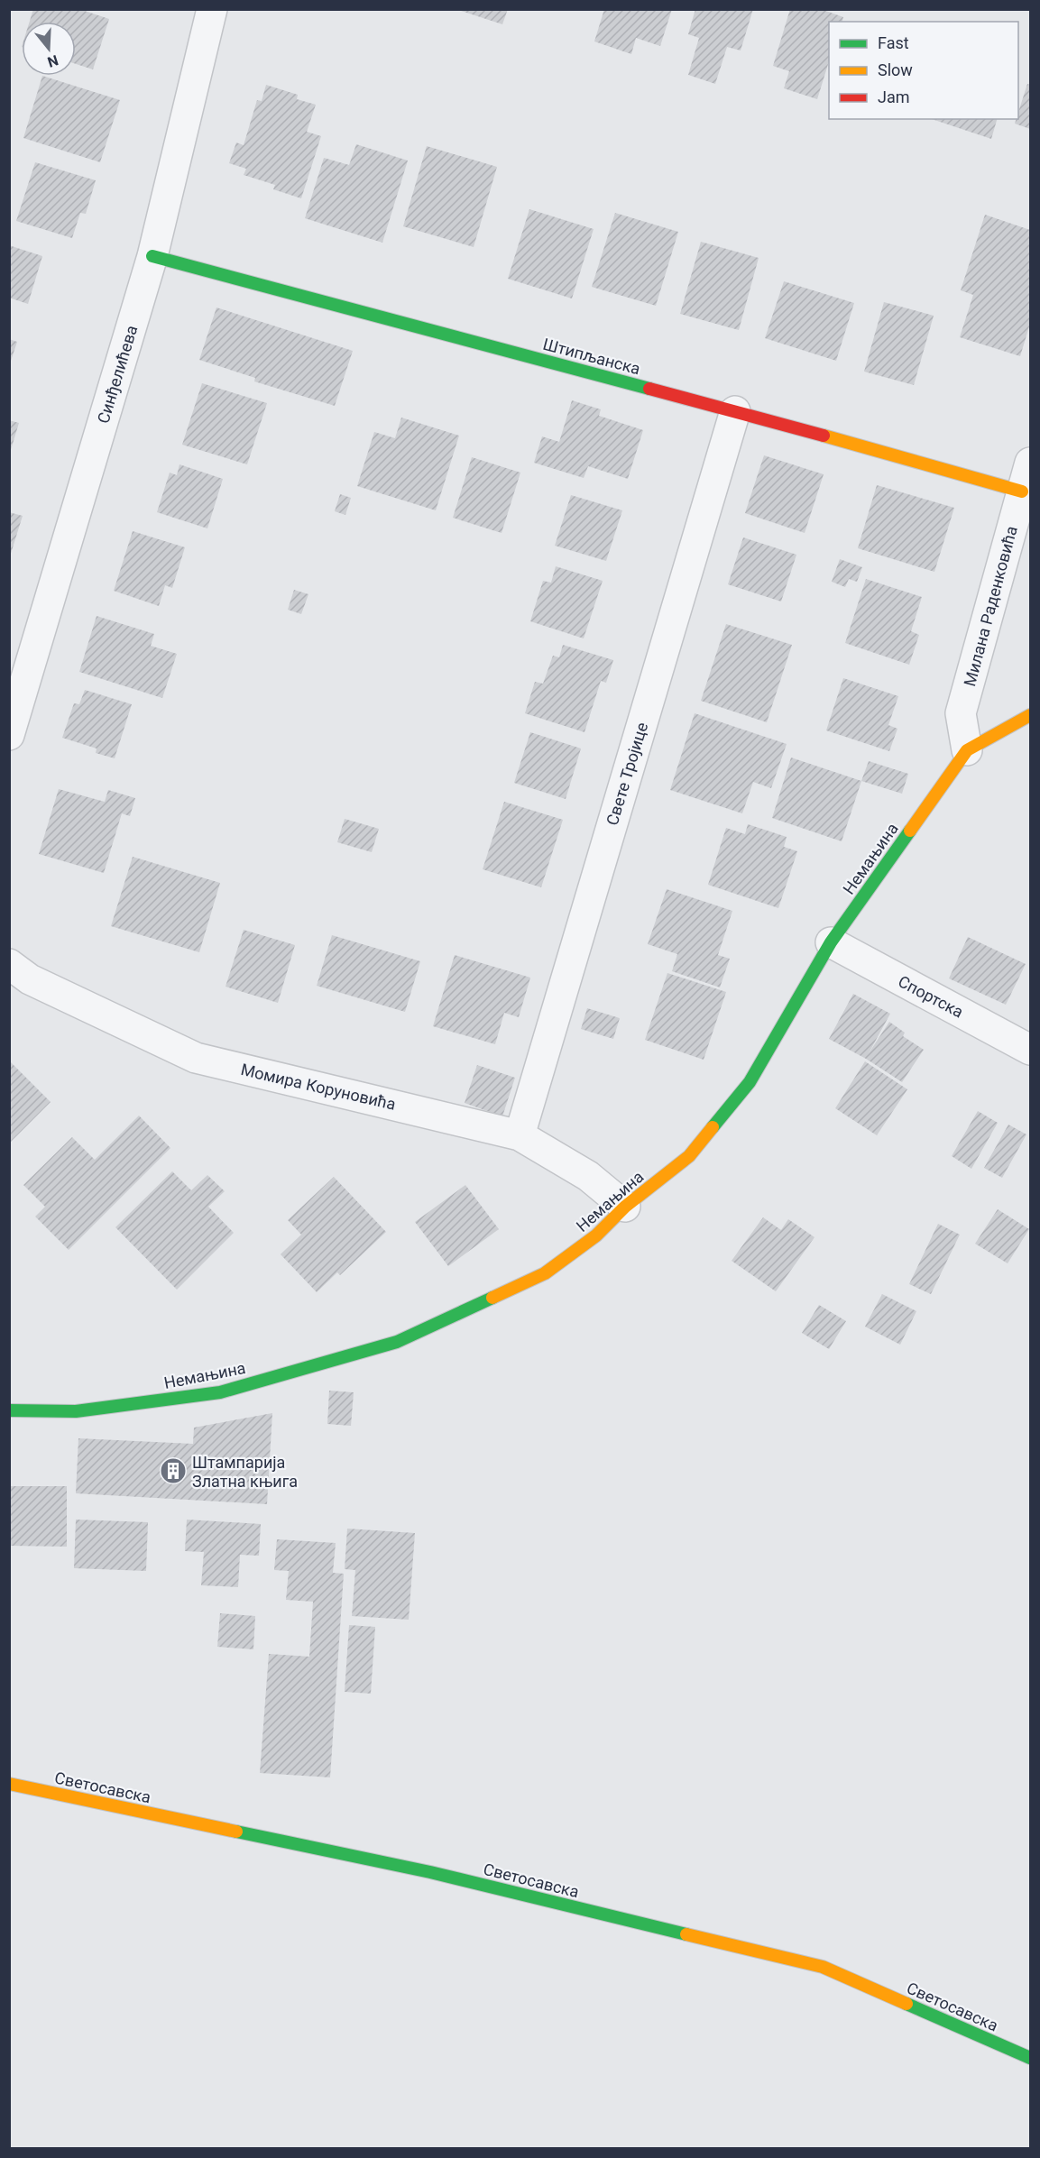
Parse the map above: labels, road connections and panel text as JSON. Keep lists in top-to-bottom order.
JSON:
{
  "streets": {
    "street": [
      "Штипљанска",
      "Синђелићева",
      "Милана Раденковића",
      "Свете Тројице",
      "Немањина",
      "Спортска",
      "Момира Коруновића",
      "Светосавска"
    ]
  },
  "crossings": [
    ["Штипљанска", "Синђелићева"],
    ["Штипљанска", "Милана Раденковића"],
    ["Штипљанска", "Свете Тројице"],
    ["Милана Раденковића", "Немањина"],
    ["Свете Тројице", "Момира Коруновића"],
    ["Немањина", "Спортска"],
    ["Немањина", "Момира Коруновића"]
  ],
  "places": {
    "building": ["Штампарија Златна књига"]
  },
  "legend": ["Fast", "Slow", "Jam"],
  "north": "bottom"
}
